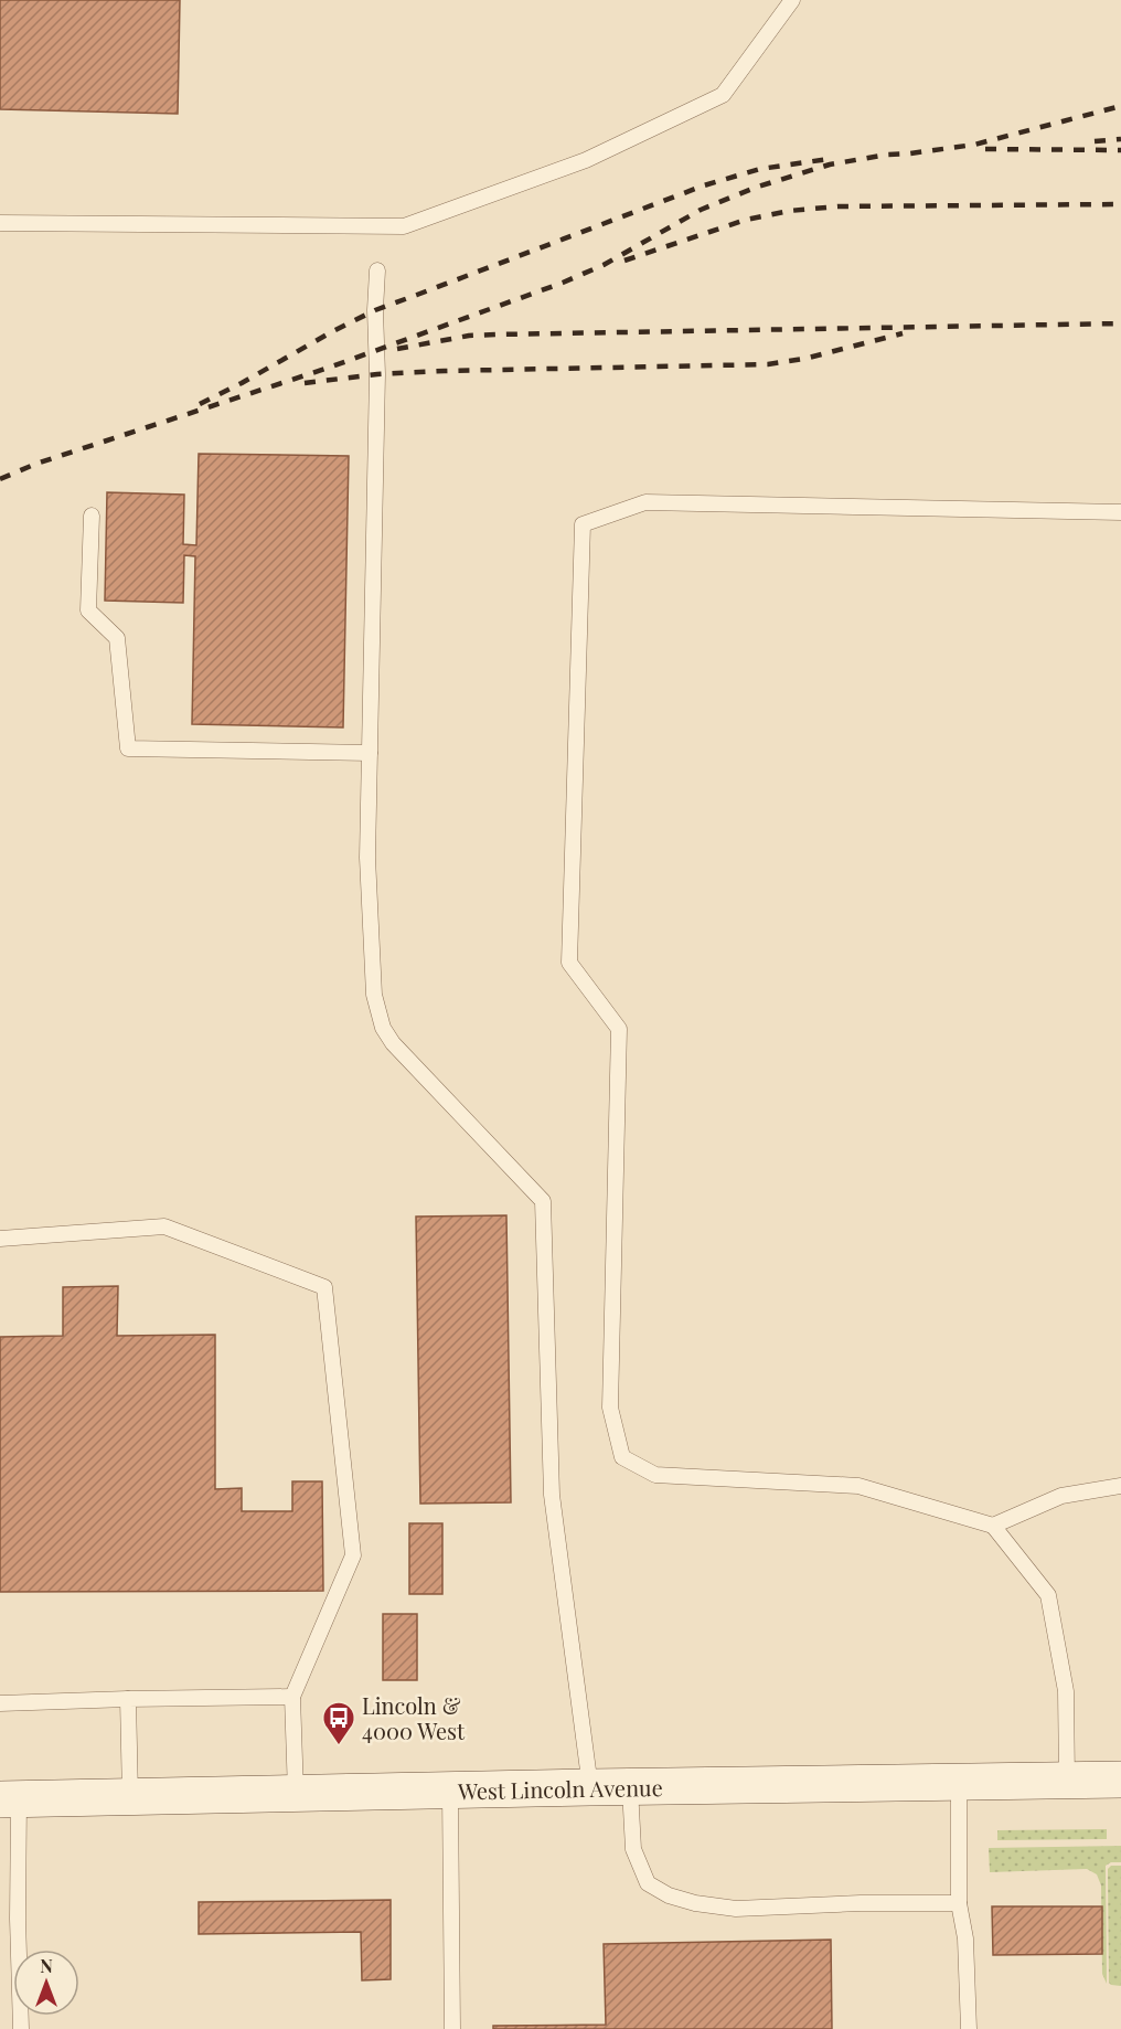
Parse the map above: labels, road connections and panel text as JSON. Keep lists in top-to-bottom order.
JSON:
{
  "streets": {
    "main road": ["West Lincoln Avenue"]
  },
  "places": {
    "bus stop": ["Lincoln & 4000 West"]
  },
  "north": "top"
}
